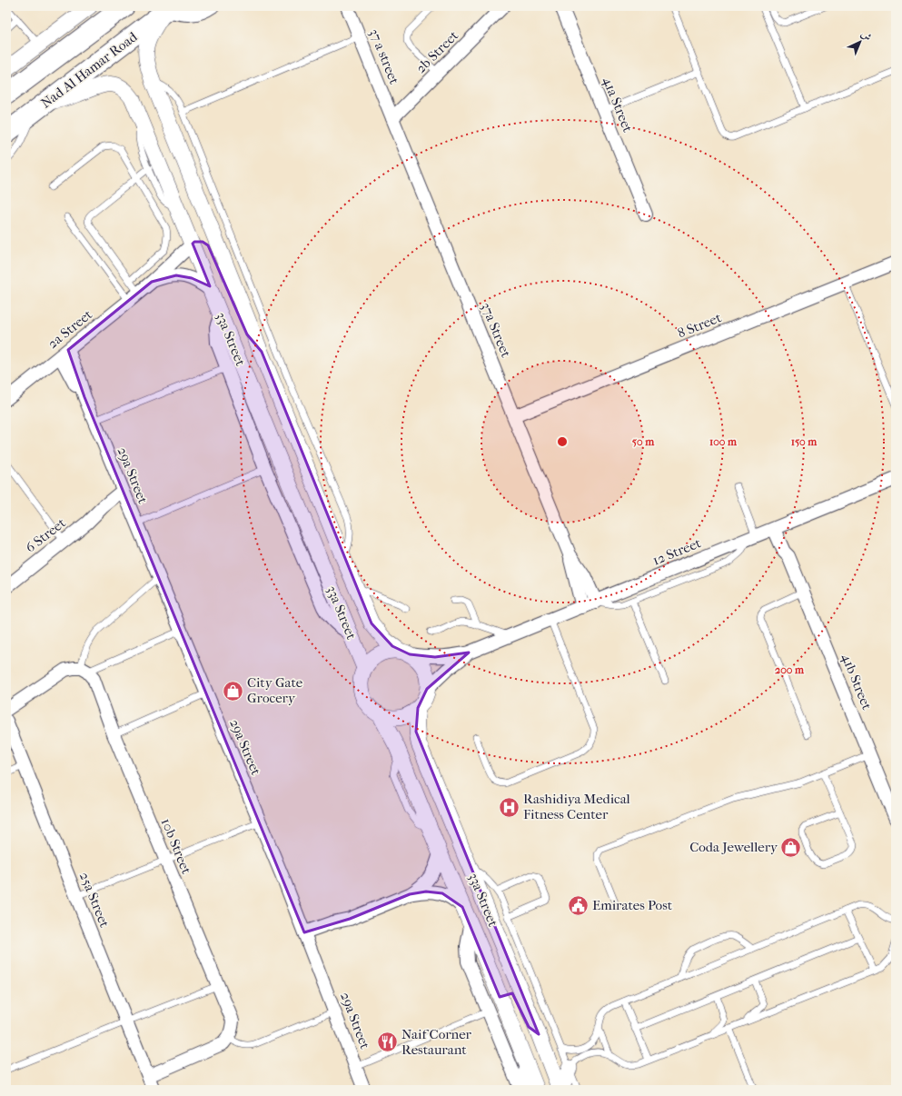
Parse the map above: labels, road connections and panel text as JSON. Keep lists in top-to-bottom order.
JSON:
{
  "streets": {
    "main road": ["Nad Al Hamar Road"],
    "street": [
      "2b Street",
      "37 a street",
      "41a Street",
      "8 Street",
      "2a Street",
      "37a Street",
      "33a Street",
      "29a Street",
      "6 Street",
      "12 Street",
      "41b Street",
      "10b Street",
      "25a Street"
    ]
  },
  "crossings": [
    ["2b Street", "37 a street"],
    ["2b Street", "37a Street"],
    ["37 a street", "37a Street"],
    ["Nad Al Hamar Road", "33a Street"],
    ["8 Street", "37a Street"],
    ["2a Street", "33a Street"],
    ["2a Street", "29a Street"],
    ["37a Street", "12 Street"],
    ["33a Street", "12 Street"],
    ["29a Street", "6 Street"],
    ["12 Street", "41b Street"]
  ],
  "places": {
    "shop": ["City Gate Grocery", "Coda Jewellery"],
    "hospital": ["Rashidiya Medical Fitness Center"],
    "public building": ["Emirates Post"],
    "restaurant": ["Naif Corner Restaurant"]
  },
  "north": "top right",
  "rings": [
    "50 m",
    "100 m",
    "150 m",
    "200 m"
  ]
}
